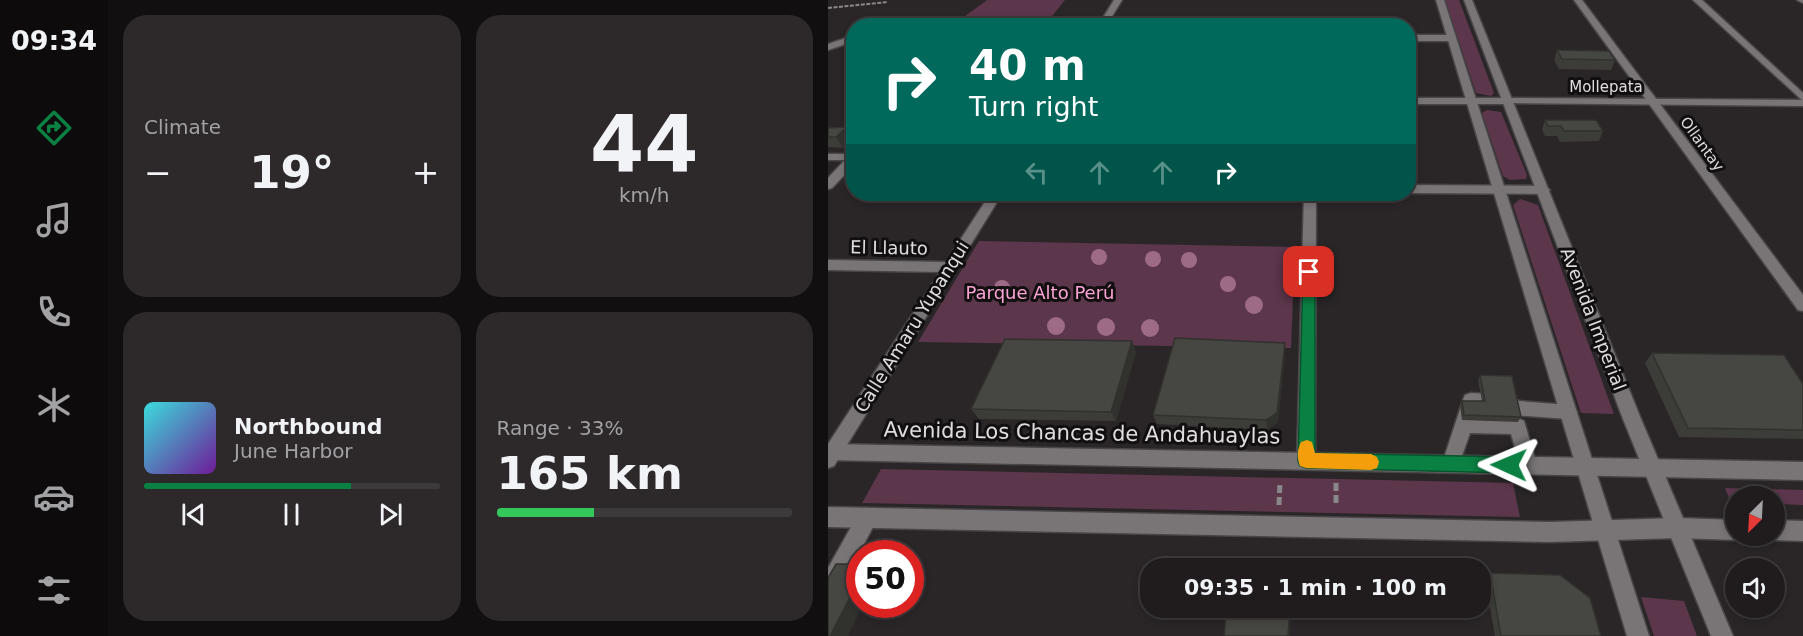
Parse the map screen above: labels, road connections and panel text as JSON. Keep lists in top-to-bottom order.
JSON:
{
  "streets": {
    "street": [
      "Mollepata",
      "Ollantay",
      "El Llauto",
      "Avenida Imperial",
      "Calle Amaru Yupanqui",
      "Avenida Los Chancas de Andahuaylas"
    ]
  },
  "crossings": [
    ["Mollepata", "Ollantay"],
    ["Mollepata", "Avenida Imperial"],
    ["El Llauto", "Calle Amaru Yupanqui"],
    ["Avenida Imperial", "Avenida Los Chancas de Andahuaylas"],
    ["Calle Amaru Yupanqui", "Avenida Los Chancas de Andahuaylas"]
  ],
  "parks": ["Parque Alto Perú"],
  "north": "bottom left",
  "page": {
    "tabs": "09:34",
    "tile": [
      "Climate",
      ["44", "km/h"],
      ["Range · 33%", "165 km"]
    ],
    "turn": ["40 m", "Turn right"],
    "heat": ["−", "19°", "+"],
    "song": ["Northbound", "June Harbor"],
    "limit": "50",
    "trip": "09:35 · 1 min · 100 m"
  }
}
